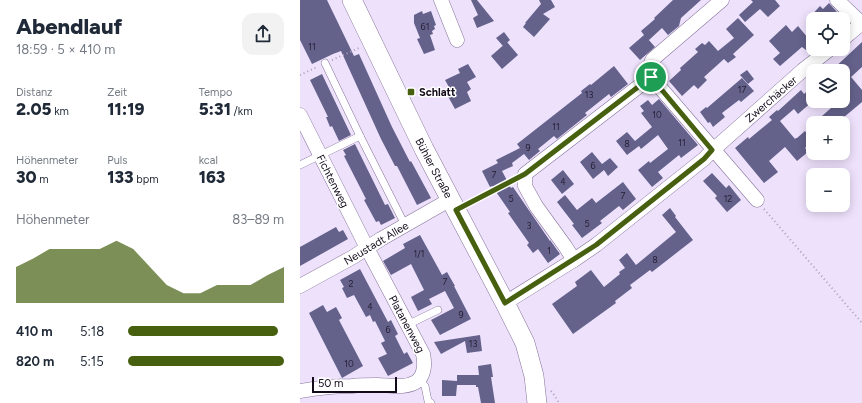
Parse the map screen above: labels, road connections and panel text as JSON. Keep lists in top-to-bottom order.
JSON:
{
  "streets": {
    "street": [
      "Zwerchäcker",
      "Bühler Straße",
      "Fichtenweg",
      "Neustadt Allee",
      "Platanenweg"
    ]
  },
  "crossings": [
    ["Zwerchäcker", "Bühler Straße"],
    ["Bühler Straße", "Neustadt Allee"],
    ["Fichtenweg", "Neustadt Allee"],
    ["Fichtenweg", "Platanenweg"],
    ["Neustadt Allee", "Platanenweg"]
  ],
  "places": {
    "transit": ["Schlatt"]
  },
  "house_numbers": [
    "61",
    "11",
    "17",
    "13",
    "10",
    "11",
    "11",
    "8",
    "9",
    "6",
    "7",
    "4",
    "7",
    "5",
    "12",
    "5",
    "3",
    "1",
    "1/1",
    "8",
    "7",
    "2",
    "4",
    "9",
    "6",
    "13",
    "10"
  ],
  "scale_bar": "50 m",
  "page": {
    "heading": ["Abendlauf", "18:59 · 5 × 410 m"],
    "map_buttons": ["+", "−"],
    "stats": [
      ["Distanz", "2.05 km"],
      ["Zeit", "11:19"],
      ["Tempo", "5:31 /km"],
      ["Höhenmeter", "30 m"],
      ["Puls", "133 bpm"],
      ["kcal", "163"]
    ],
    "chart": ["Höhenmeter", "83–89 m"],
    "list": [
      {
        "name": "410 m",
        "note": "5:18"
      },
      {
        "name": "820 m",
        "note": "5:15"
      }
    ],
    "scale": "50 m"
  }
}
